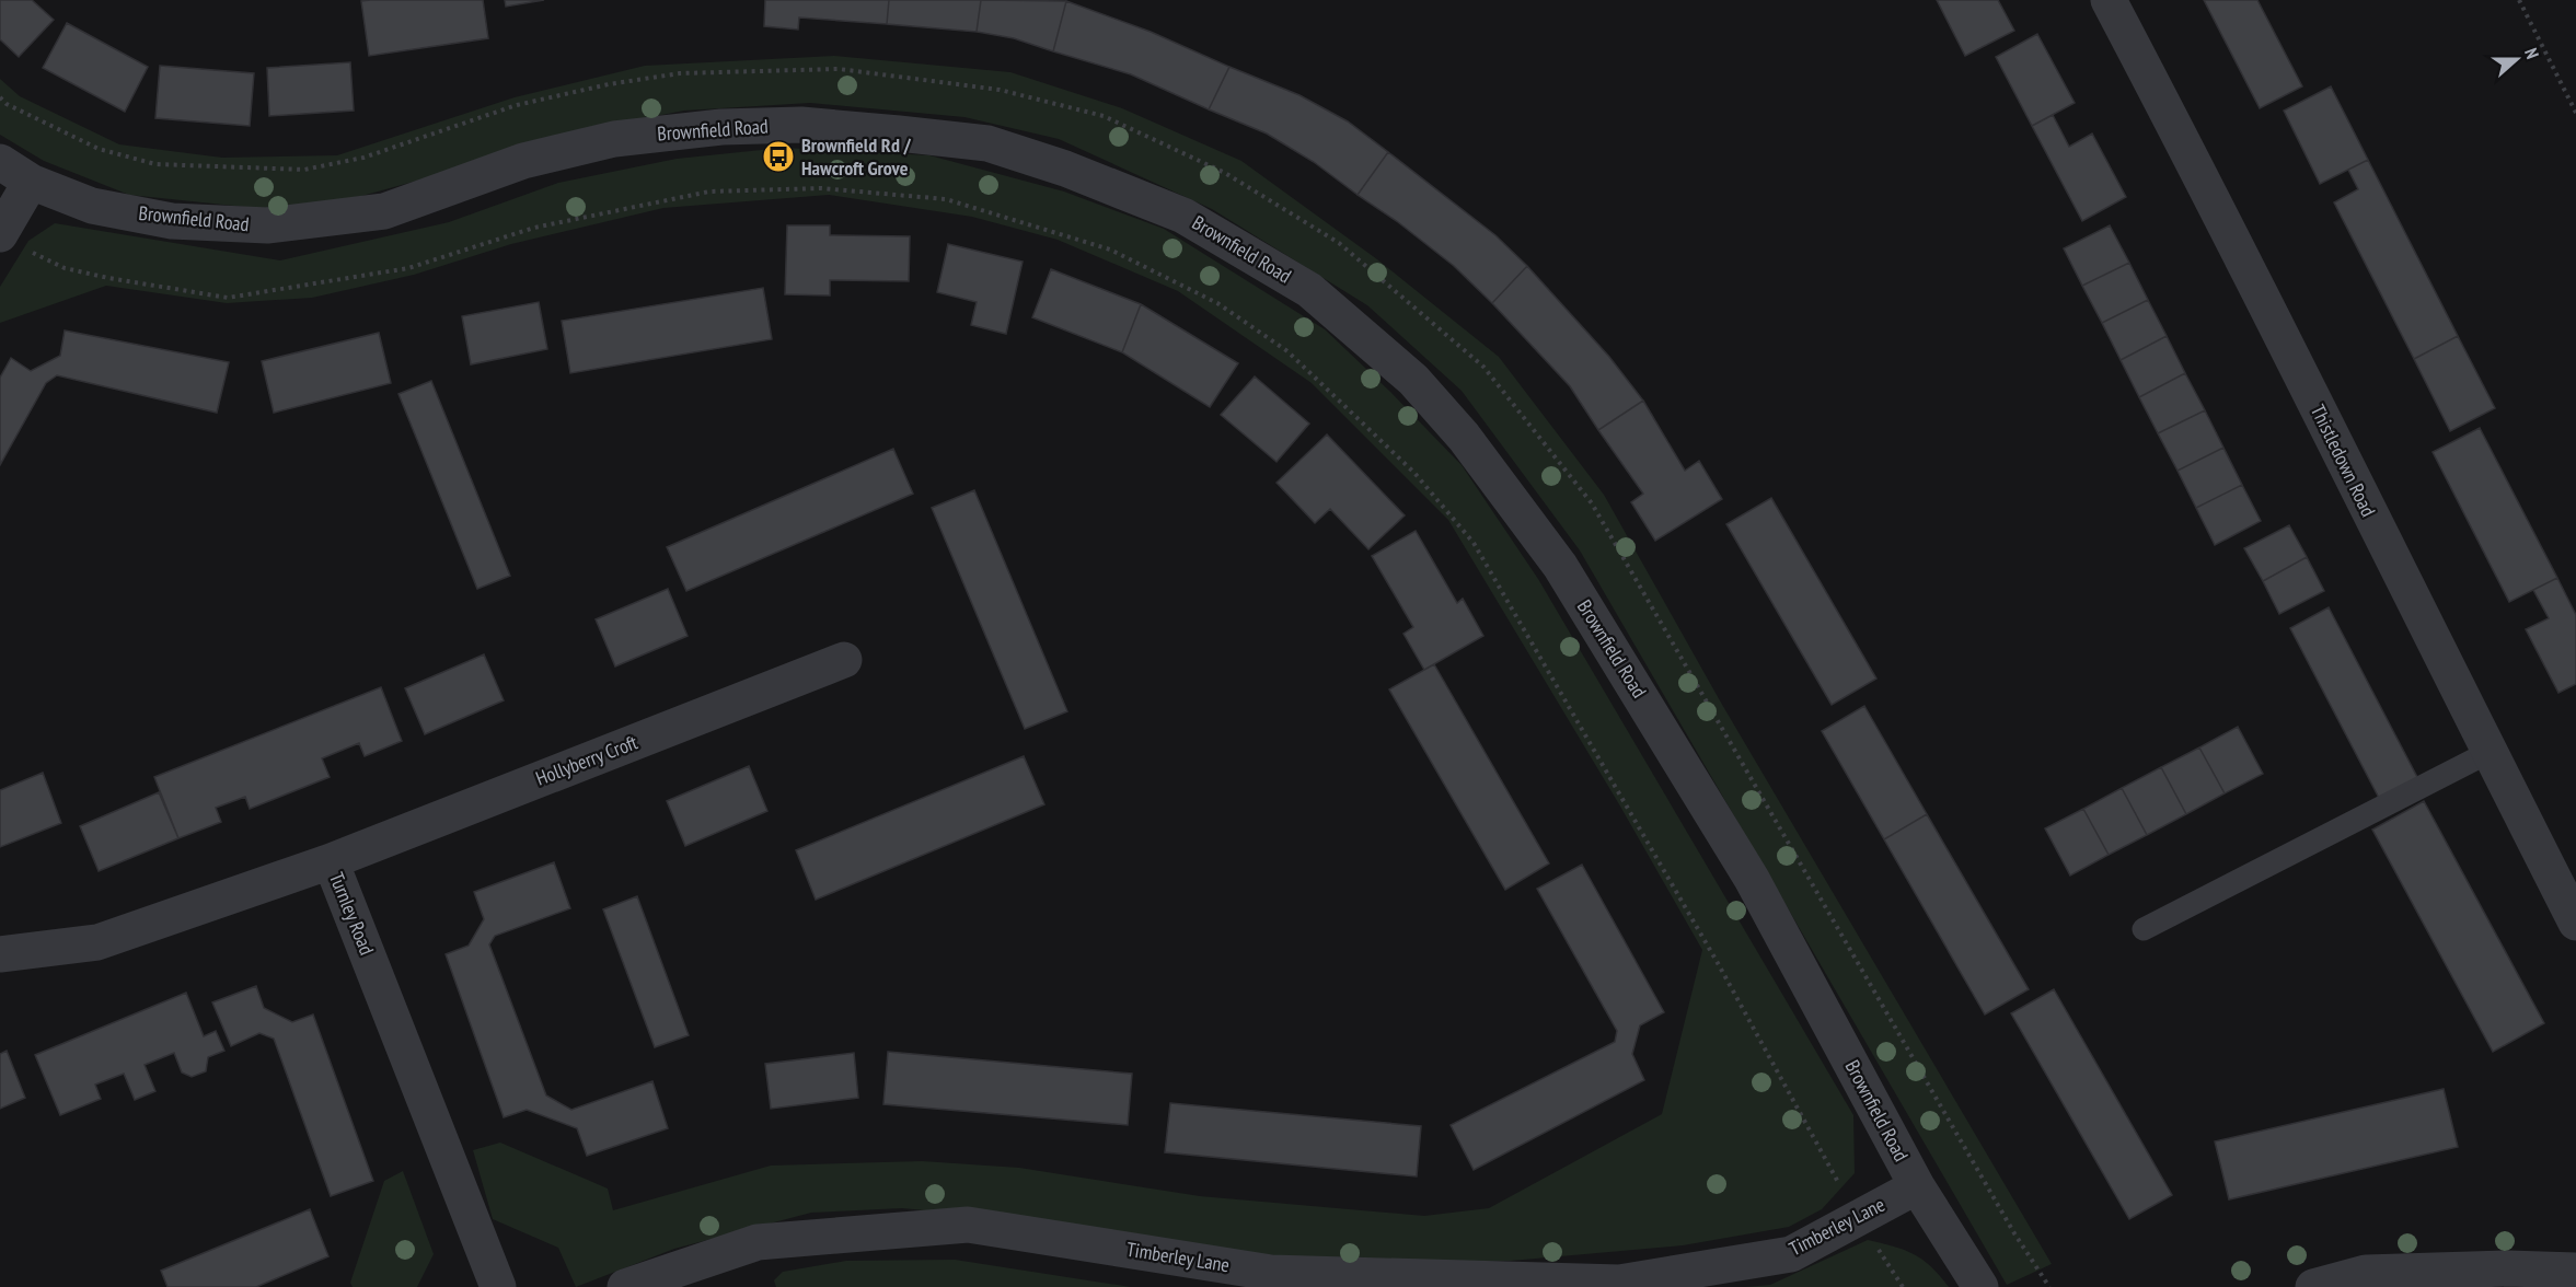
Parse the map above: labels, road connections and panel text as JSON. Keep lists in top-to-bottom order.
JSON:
{
  "streets": {
    "street": [
      "Brownfield Road",
      "Thistledown Road",
      "Hollyberry Croft",
      "Turnley Road",
      "Timberley Lane"
    ]
  },
  "crossings": [
    ["Brownfield Road", "Timberley Lane"],
    ["Hollyberry Croft", "Turnley Road"]
  ],
  "places": {
    "bus stop": ["Brownfield Rd / Hawcroft Grove"]
  },
  "north": "right"
}
